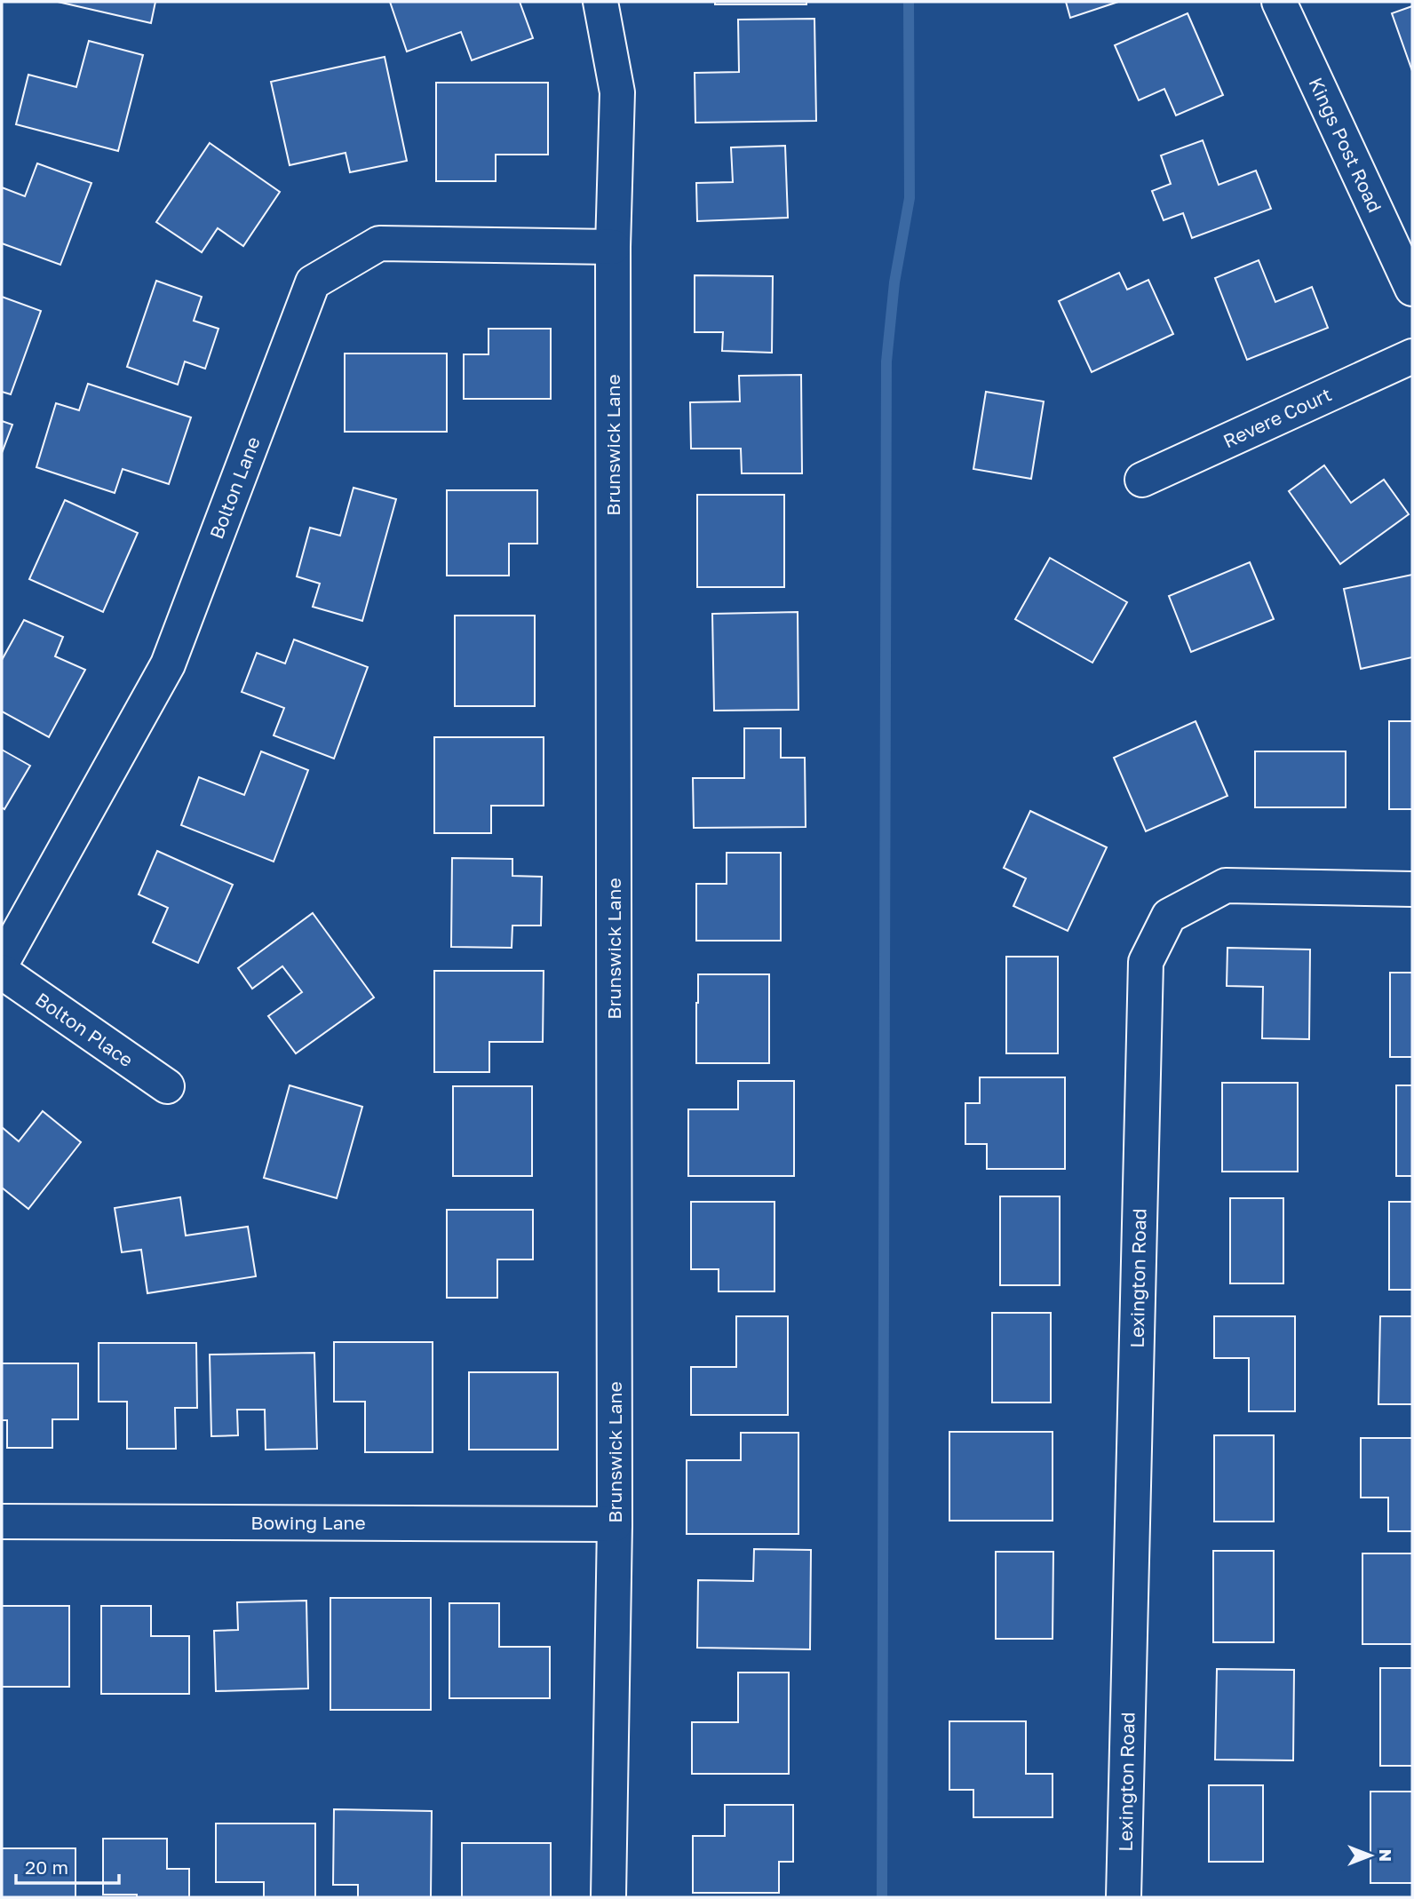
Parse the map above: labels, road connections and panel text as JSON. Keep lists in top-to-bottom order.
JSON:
{
  "streets": {
    "street": [
      "Kings Post Road",
      "Revere Court",
      "Brunswick Lane",
      "Bolton Lane",
      "Bolton Place",
      "Lexington Road",
      "Bowing Lane"
    ]
  },
  "crossings": [
    ["Brunswick Lane", "Bolton Lane"],
    ["Brunswick Lane", "Bowing Lane"]
  ],
  "scale_bar": "20 m",
  "north": "right"
}
